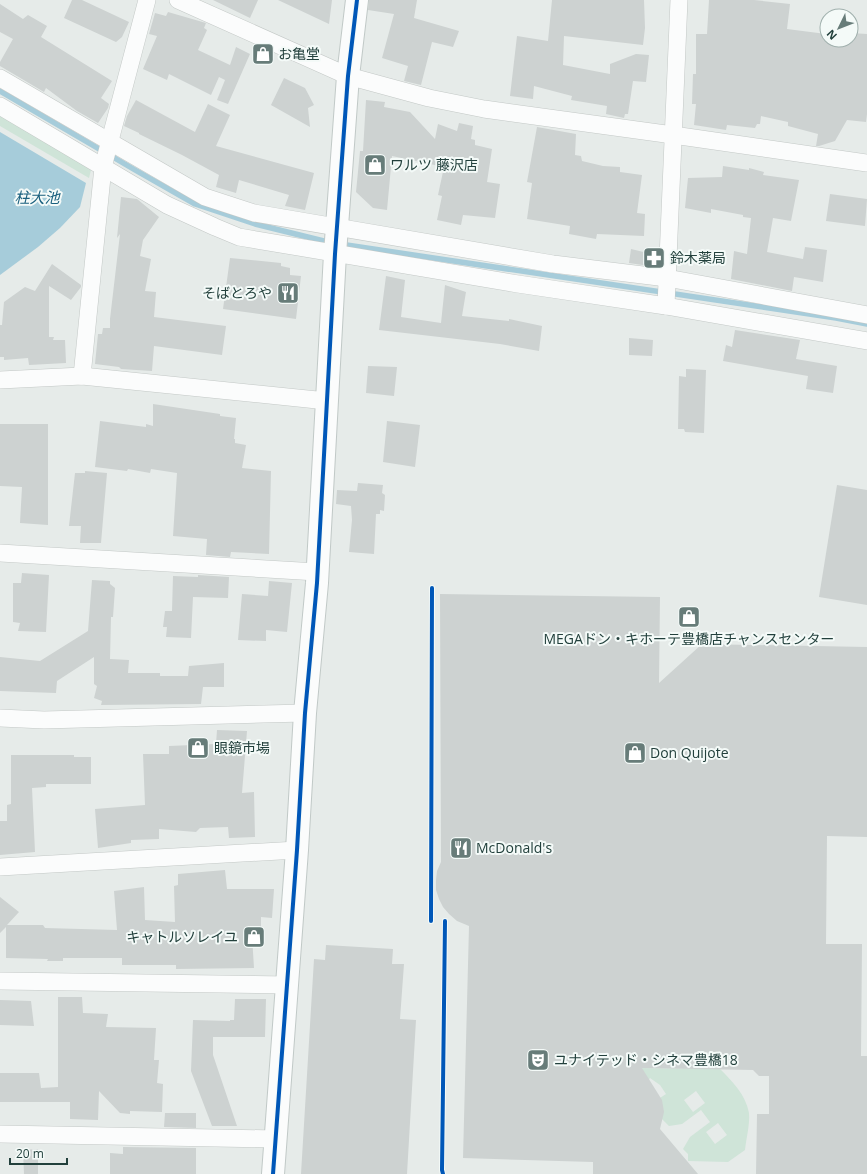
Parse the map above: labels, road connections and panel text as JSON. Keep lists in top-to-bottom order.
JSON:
{
  "water": ["柱大池"],
  "places": {
    "shop": [
      "お亀堂",
      "ワルツ 藤沢店",
      "MEGAドン・キホーテ豊橋店チャンスセンター",
      "眼鏡市場",
      "Don Quijote",
      "キャトルソレイユ"
    ],
    "pharmacy": ["鈴木薬局"],
    "restaurant": ["そばとろや", "McDonald's"],
    "theatre": ["ユナイテッド・シネマ豊橋18"]
  },
  "scale_bar": "20 m",
  "north": "bottom left"
}
